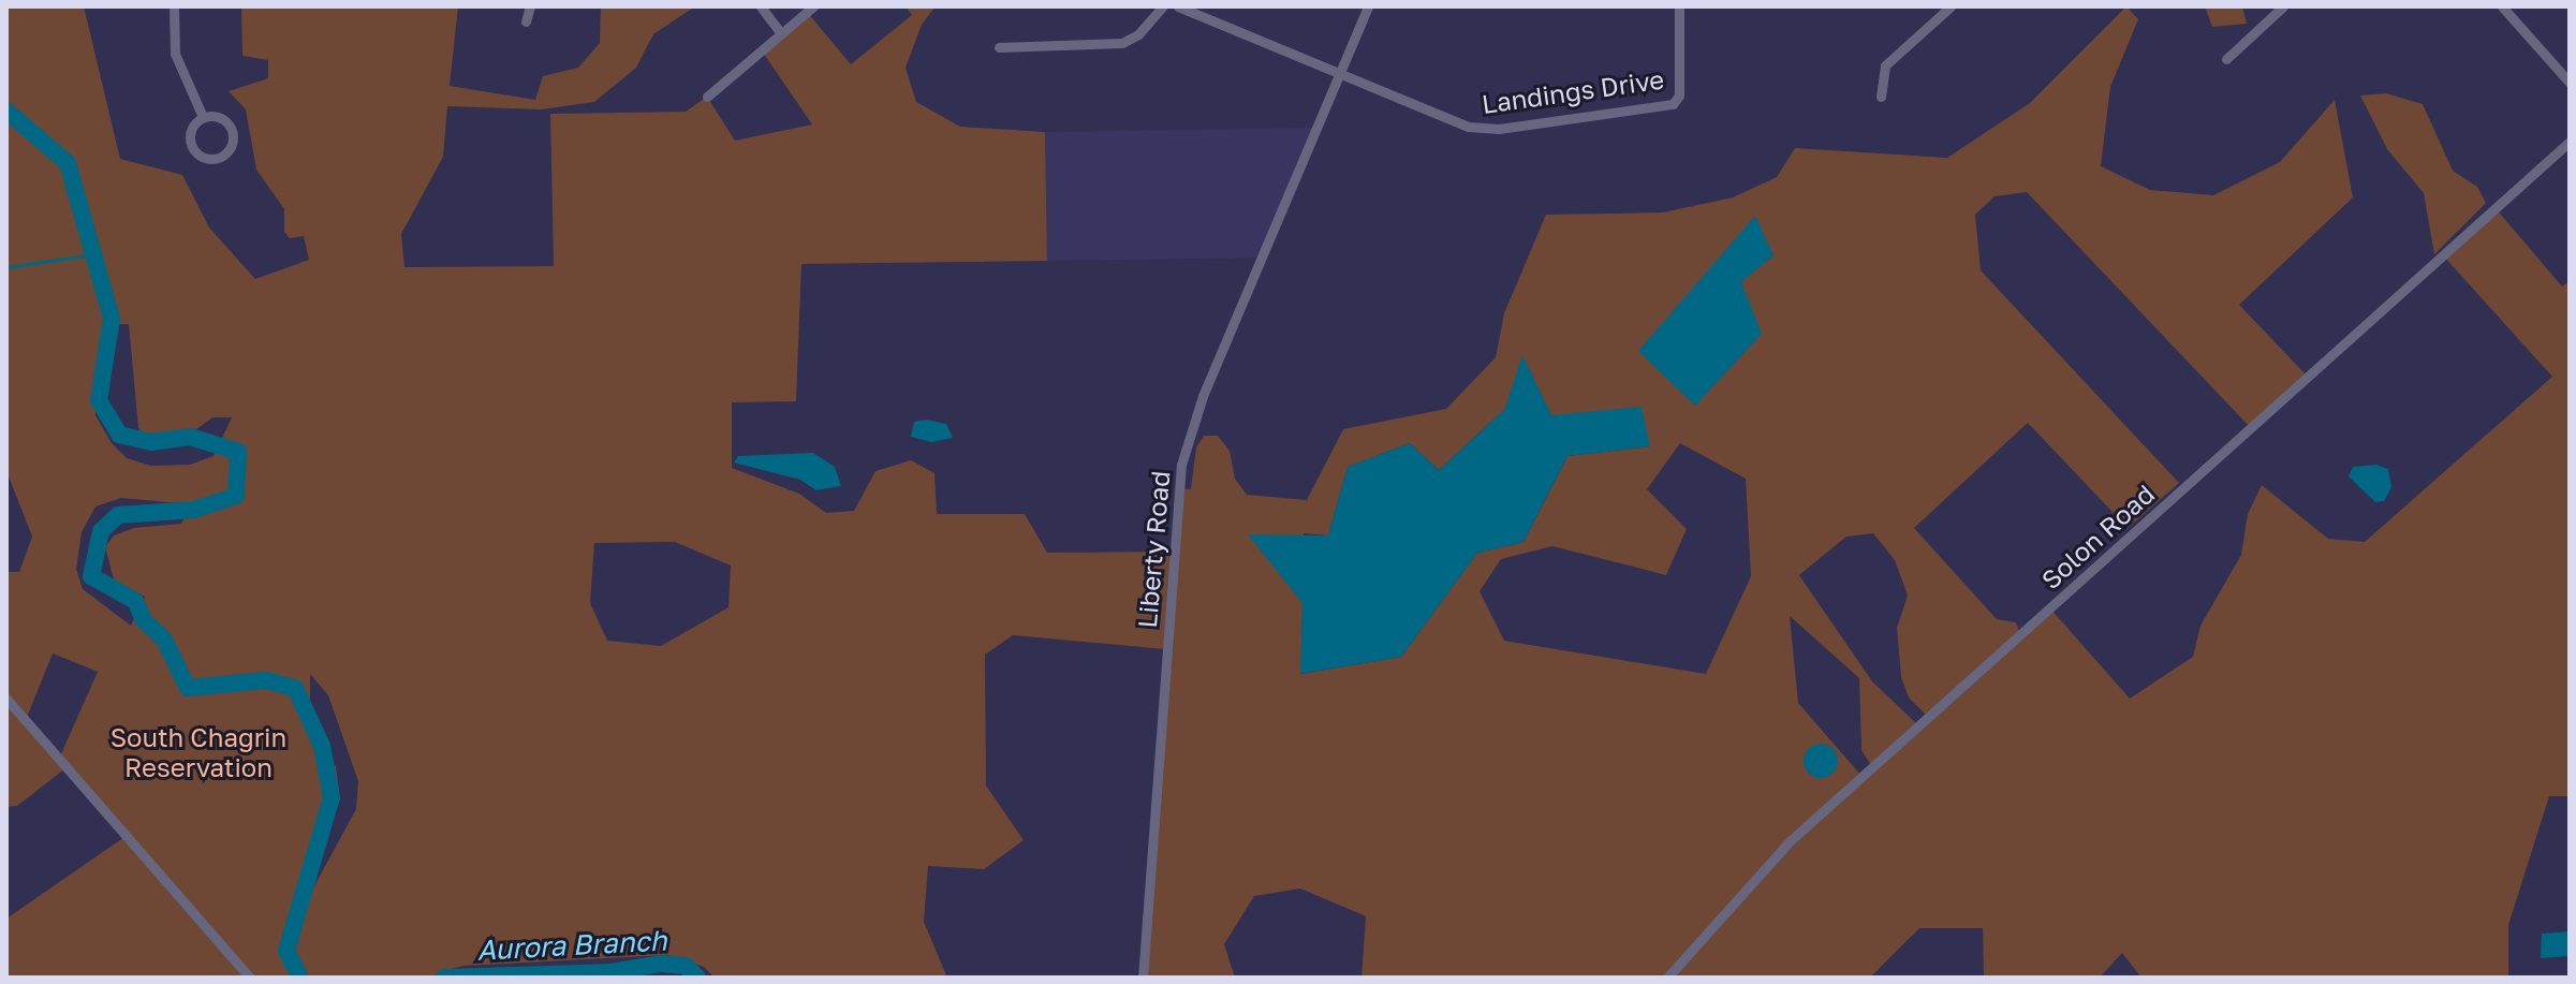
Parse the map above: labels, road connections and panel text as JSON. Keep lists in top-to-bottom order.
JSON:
{
  "streets": {
    "street": ["Landings Drive", "Solon Road", "Liberty Road"]
  },
  "crossings": [
    ["Landings Drive", "Liberty Road"]
  ],
  "water": ["Aurora Branch"],
  "parks": ["South Chagrin Reservation"]
}
